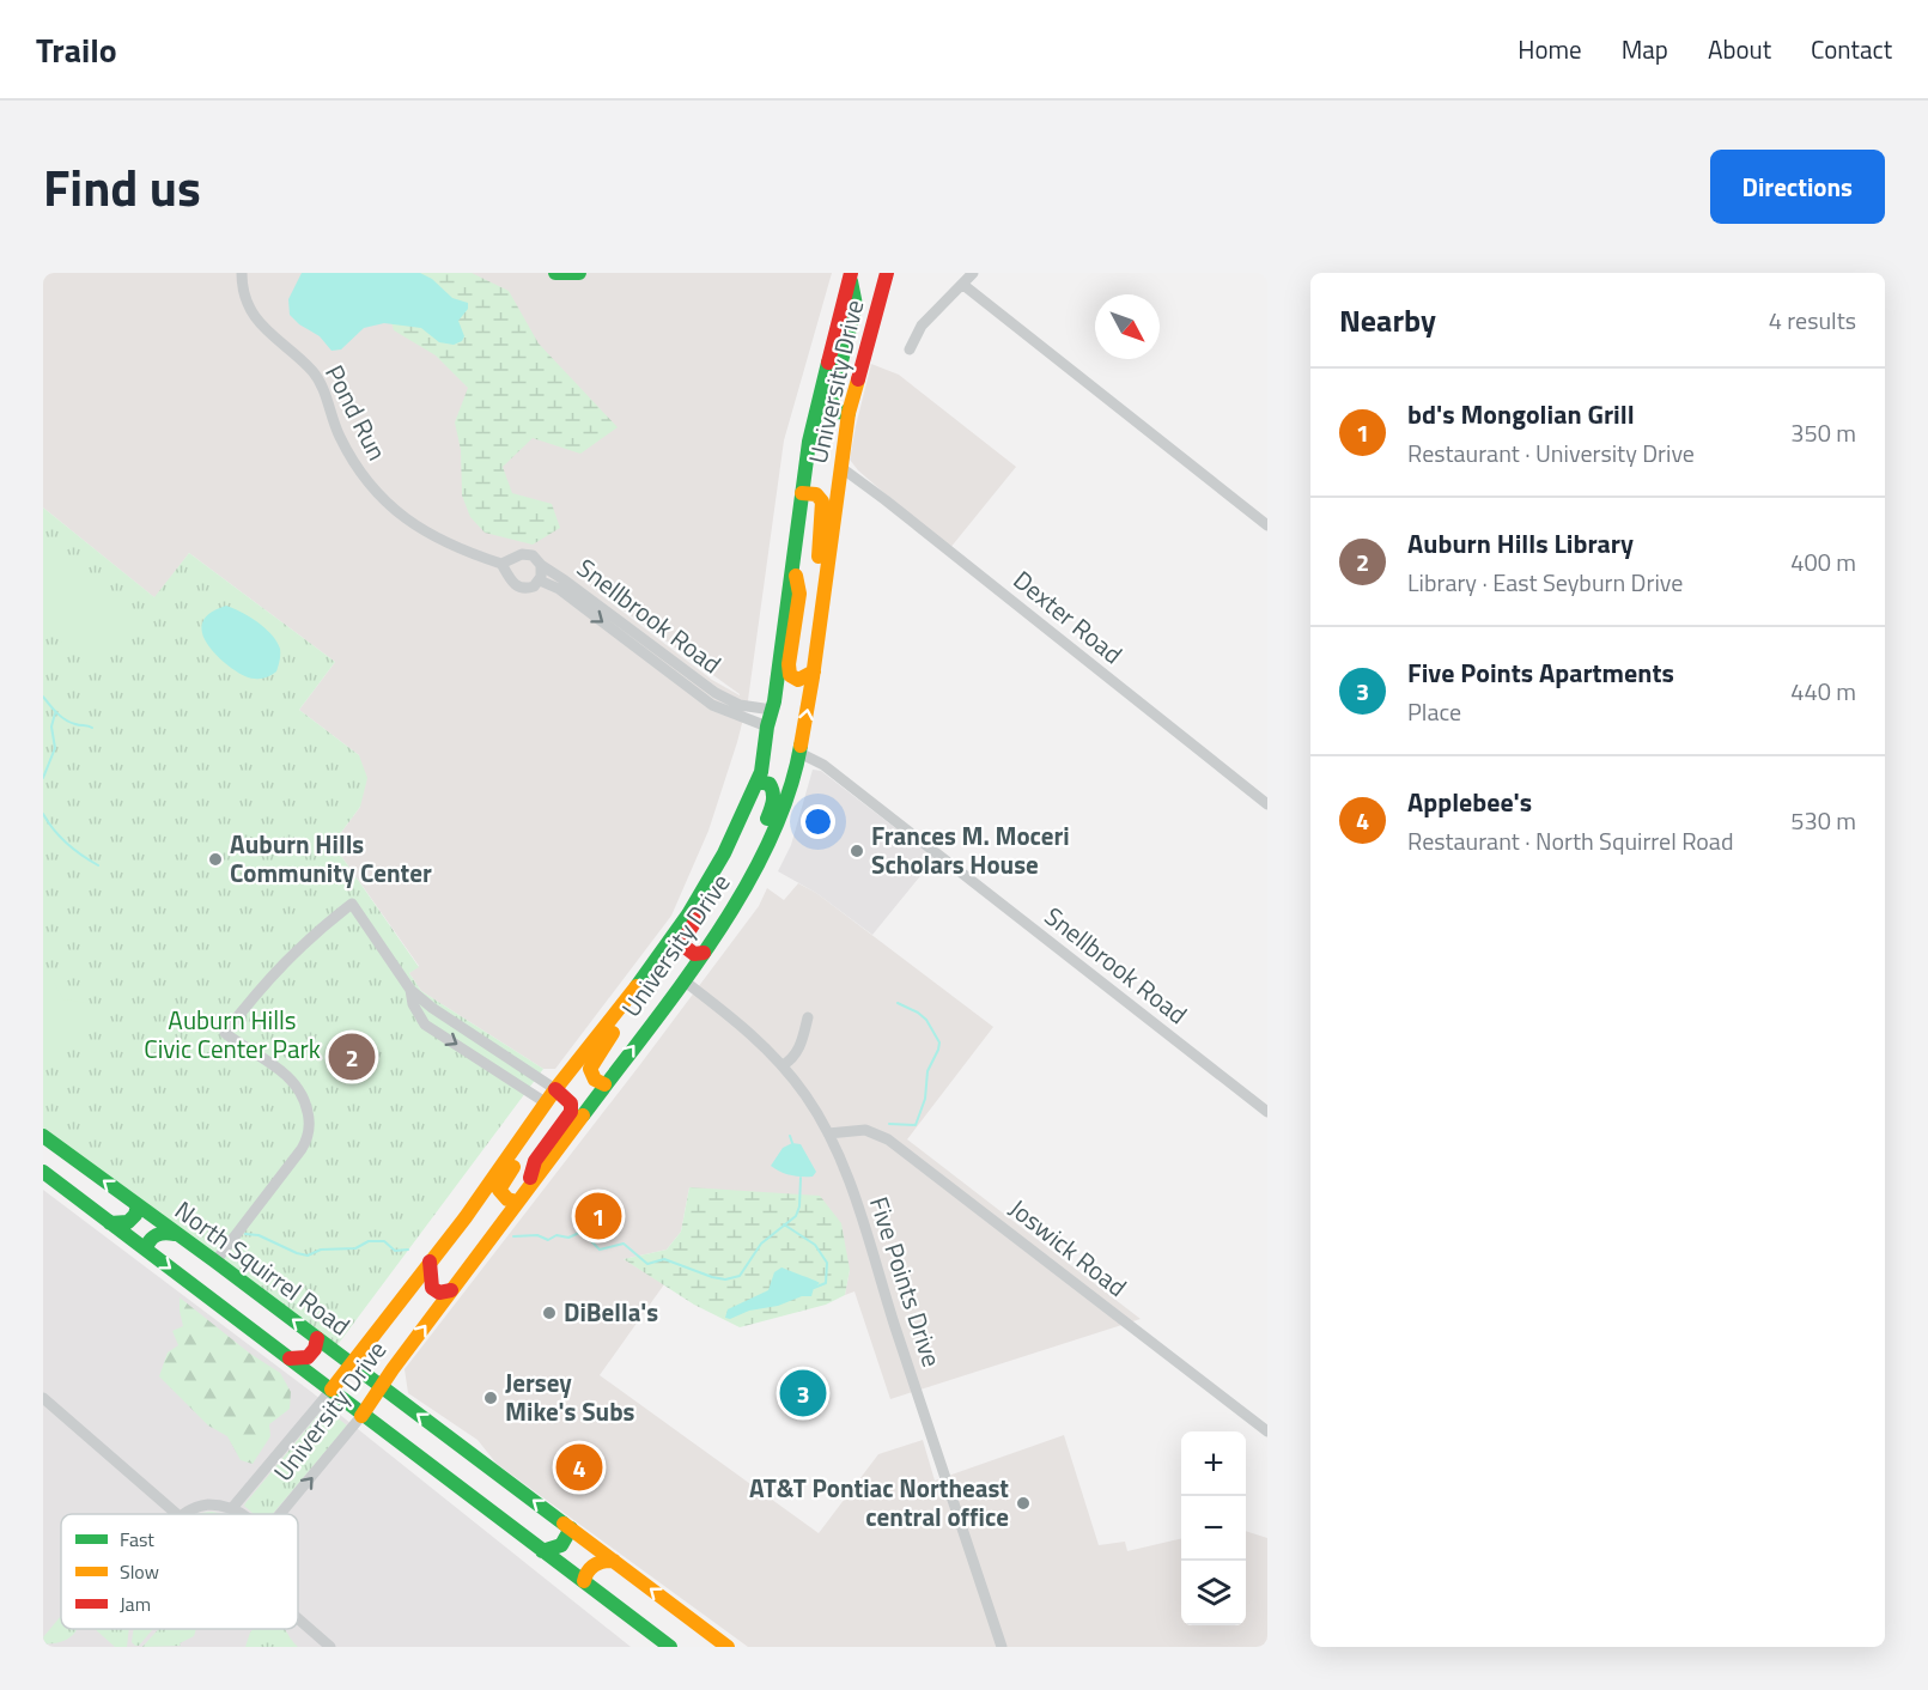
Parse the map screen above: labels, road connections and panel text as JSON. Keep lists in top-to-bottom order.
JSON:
{
  "streets": {
    "main road": ["University Drive", "North Squirrel Road"],
    "street": [
      "Pond Run",
      "Snellbrook Road",
      "Dexter Road",
      "Joswick Road",
      "Five Points Drive"
    ]
  },
  "crossings": [
    ["University Drive", "Snellbrook Road"],
    ["University Drive", "Dexter Road"],
    ["University Drive", "North Squirrel Road"],
    ["University Drive", "Five Points Drive"],
    ["Pond Run", "Snellbrook Road"],
    ["Joswick Road", "Five Points Drive"]
  ],
  "parks": ["Auburn Hills Civic Center Park"],
  "places": [
    "Frances M. Moceri Scholars House",
    "Auburn Hills Community Center",
    "DiBella's",
    "Jersey Mike's Subs",
    "AT&T Pontiac Northeast central office"
  ],
  "legend": ["Fast", "Slow", "Jam"],
  "north": "bottom right",
  "page": {
    "header": "Trailo",
    "nav": [
      "Home",
      "Map",
      "About",
      "Contact"
    ],
    "title": "Find us",
    "buttons": "Directions",
    "heading": ["Nearby", "4 results"],
    "list": [
      {
        "mark": "1",
        "name": "bd's Mongolian Grill",
        "note": "Restaurant · University Drive",
        "value": "350 m"
      },
      {
        "mark": "2",
        "name": "Auburn Hills Library",
        "note": "Library · East Seyburn Drive",
        "value": "400 m"
      },
      {
        "mark": "3",
        "name": "Five Points Apartments",
        "note": "Place",
        "value": "440 m"
      },
      {
        "mark": "4",
        "name": "Applebee's",
        "note": "Restaurant · North Squirrel Road",
        "value": "530 m"
      }
    ],
    "pins": [
      "2",
      "1",
      "3",
      "4"
    ],
    "map_buttons": ["+", "−"]
  }
}
